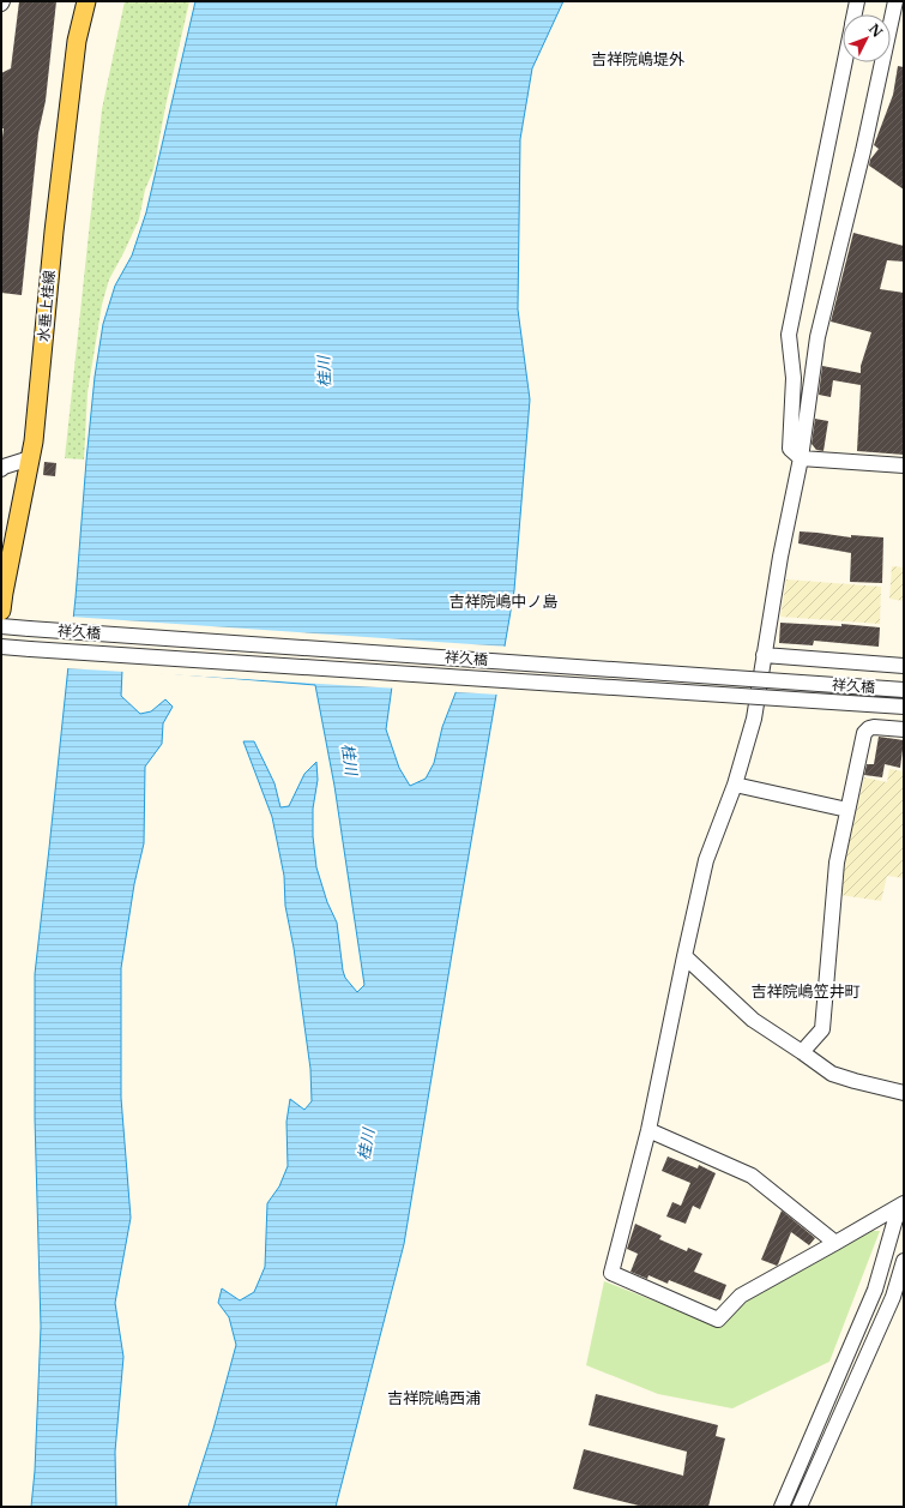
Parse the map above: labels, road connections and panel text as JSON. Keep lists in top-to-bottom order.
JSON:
{
  "streets": {
    "main road": ["水垂上桂線"],
    "street": ["祥久橋"]
  },
  "districts": [
    "吉祥院嶋堤外",
    "吉祥院嶋中ノ島",
    "吉祥院嶋笠井町",
    "吉祥院嶋西浦"
  ],
  "water": ["桂川"],
  "north": "top right"
}
